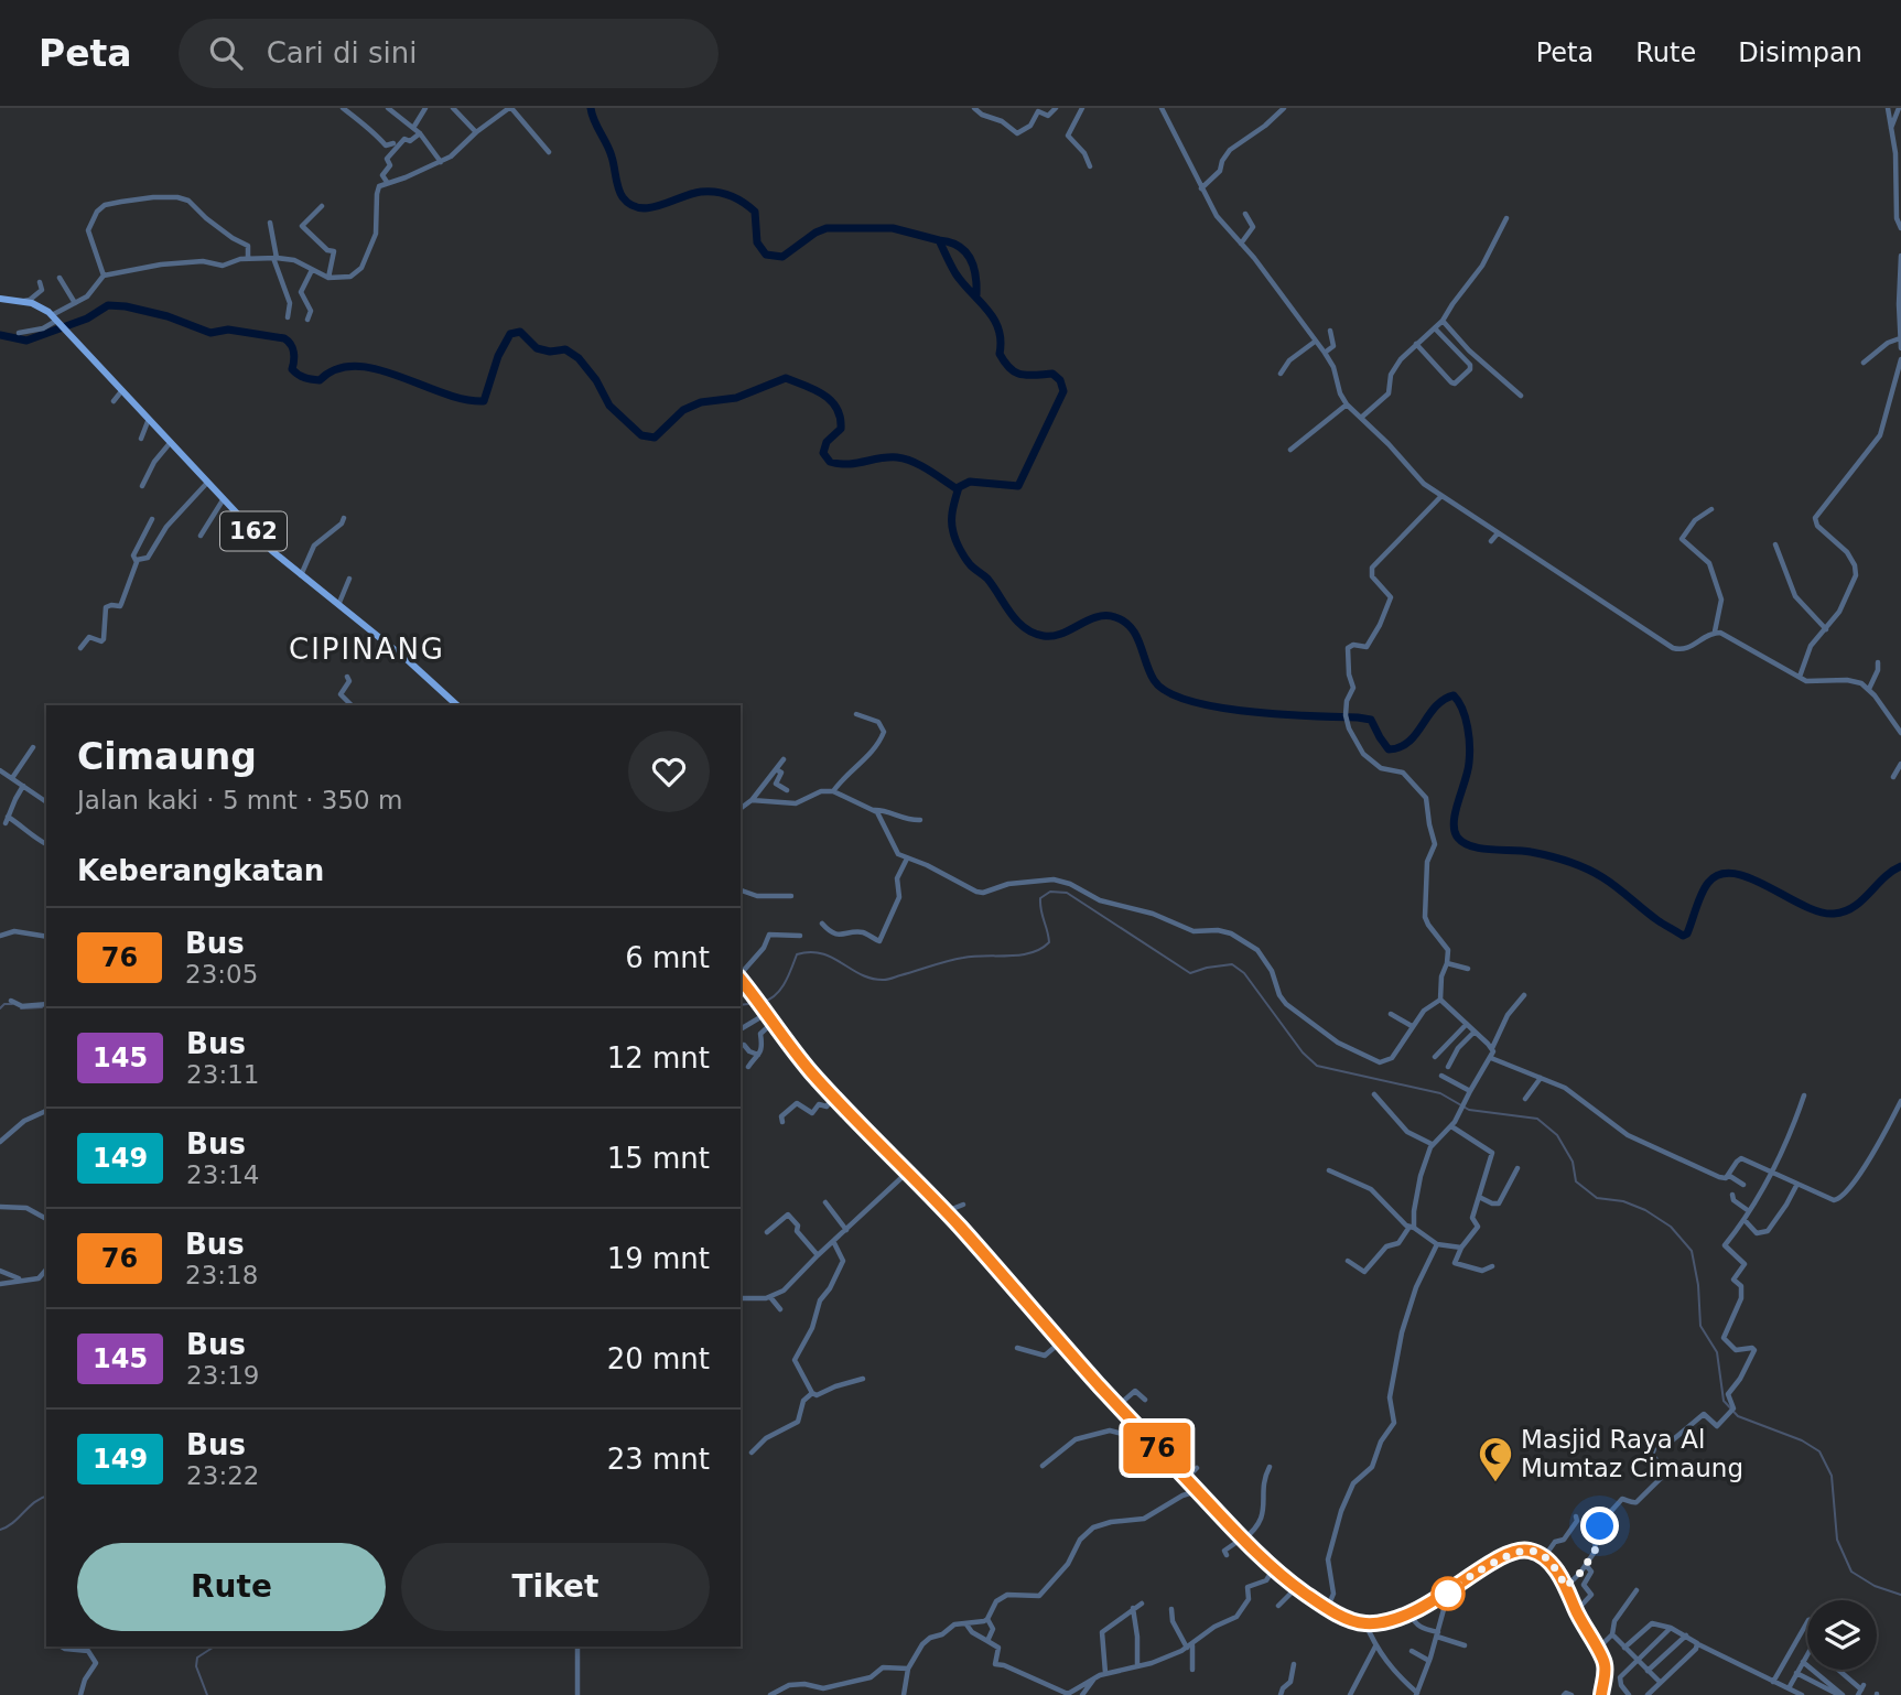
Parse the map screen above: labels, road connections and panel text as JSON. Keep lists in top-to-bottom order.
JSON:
{
  "streets": {
    "main road": ["162"]
  },
  "districts": ["CIPINANG"],
  "places": {
    "mosque": ["Masjid Raya Al Mumtaz Cimaung"]
  },
  "lines": ["bus line 76"],
  "page": {
    "header": "Peta",
    "search": "Cari di sini",
    "nav": ["Peta", "Rute", "Disimpan"],
    "on_map": "76",
    "heading": [
      ["Cimaung", "Jalan kaki · 5 mnt · 350 m"],
      "Keberangkatan"
    ],
    "list": [
      {
        "mark": "76",
        "name": "Bus",
        "note": "23:05",
        "value": "6 mnt"
      },
      {
        "mark": "145",
        "name": "Bus",
        "note": "23:11",
        "value": "12 mnt"
      },
      {
        "mark": "149",
        "name": "Bus",
        "note": "23:14",
        "value": "15 mnt"
      },
      {
        "mark": "76",
        "name": "Bus",
        "note": "23:18",
        "value": "19 mnt"
      },
      {
        "mark": "145",
        "name": "Bus",
        "note": "23:19",
        "value": "20 mnt"
      },
      {
        "mark": "149",
        "name": "Bus",
        "note": "23:22",
        "value": "23 mnt"
      }
    ],
    "buttons": ["Rute", "Tiket"]
  }
}
